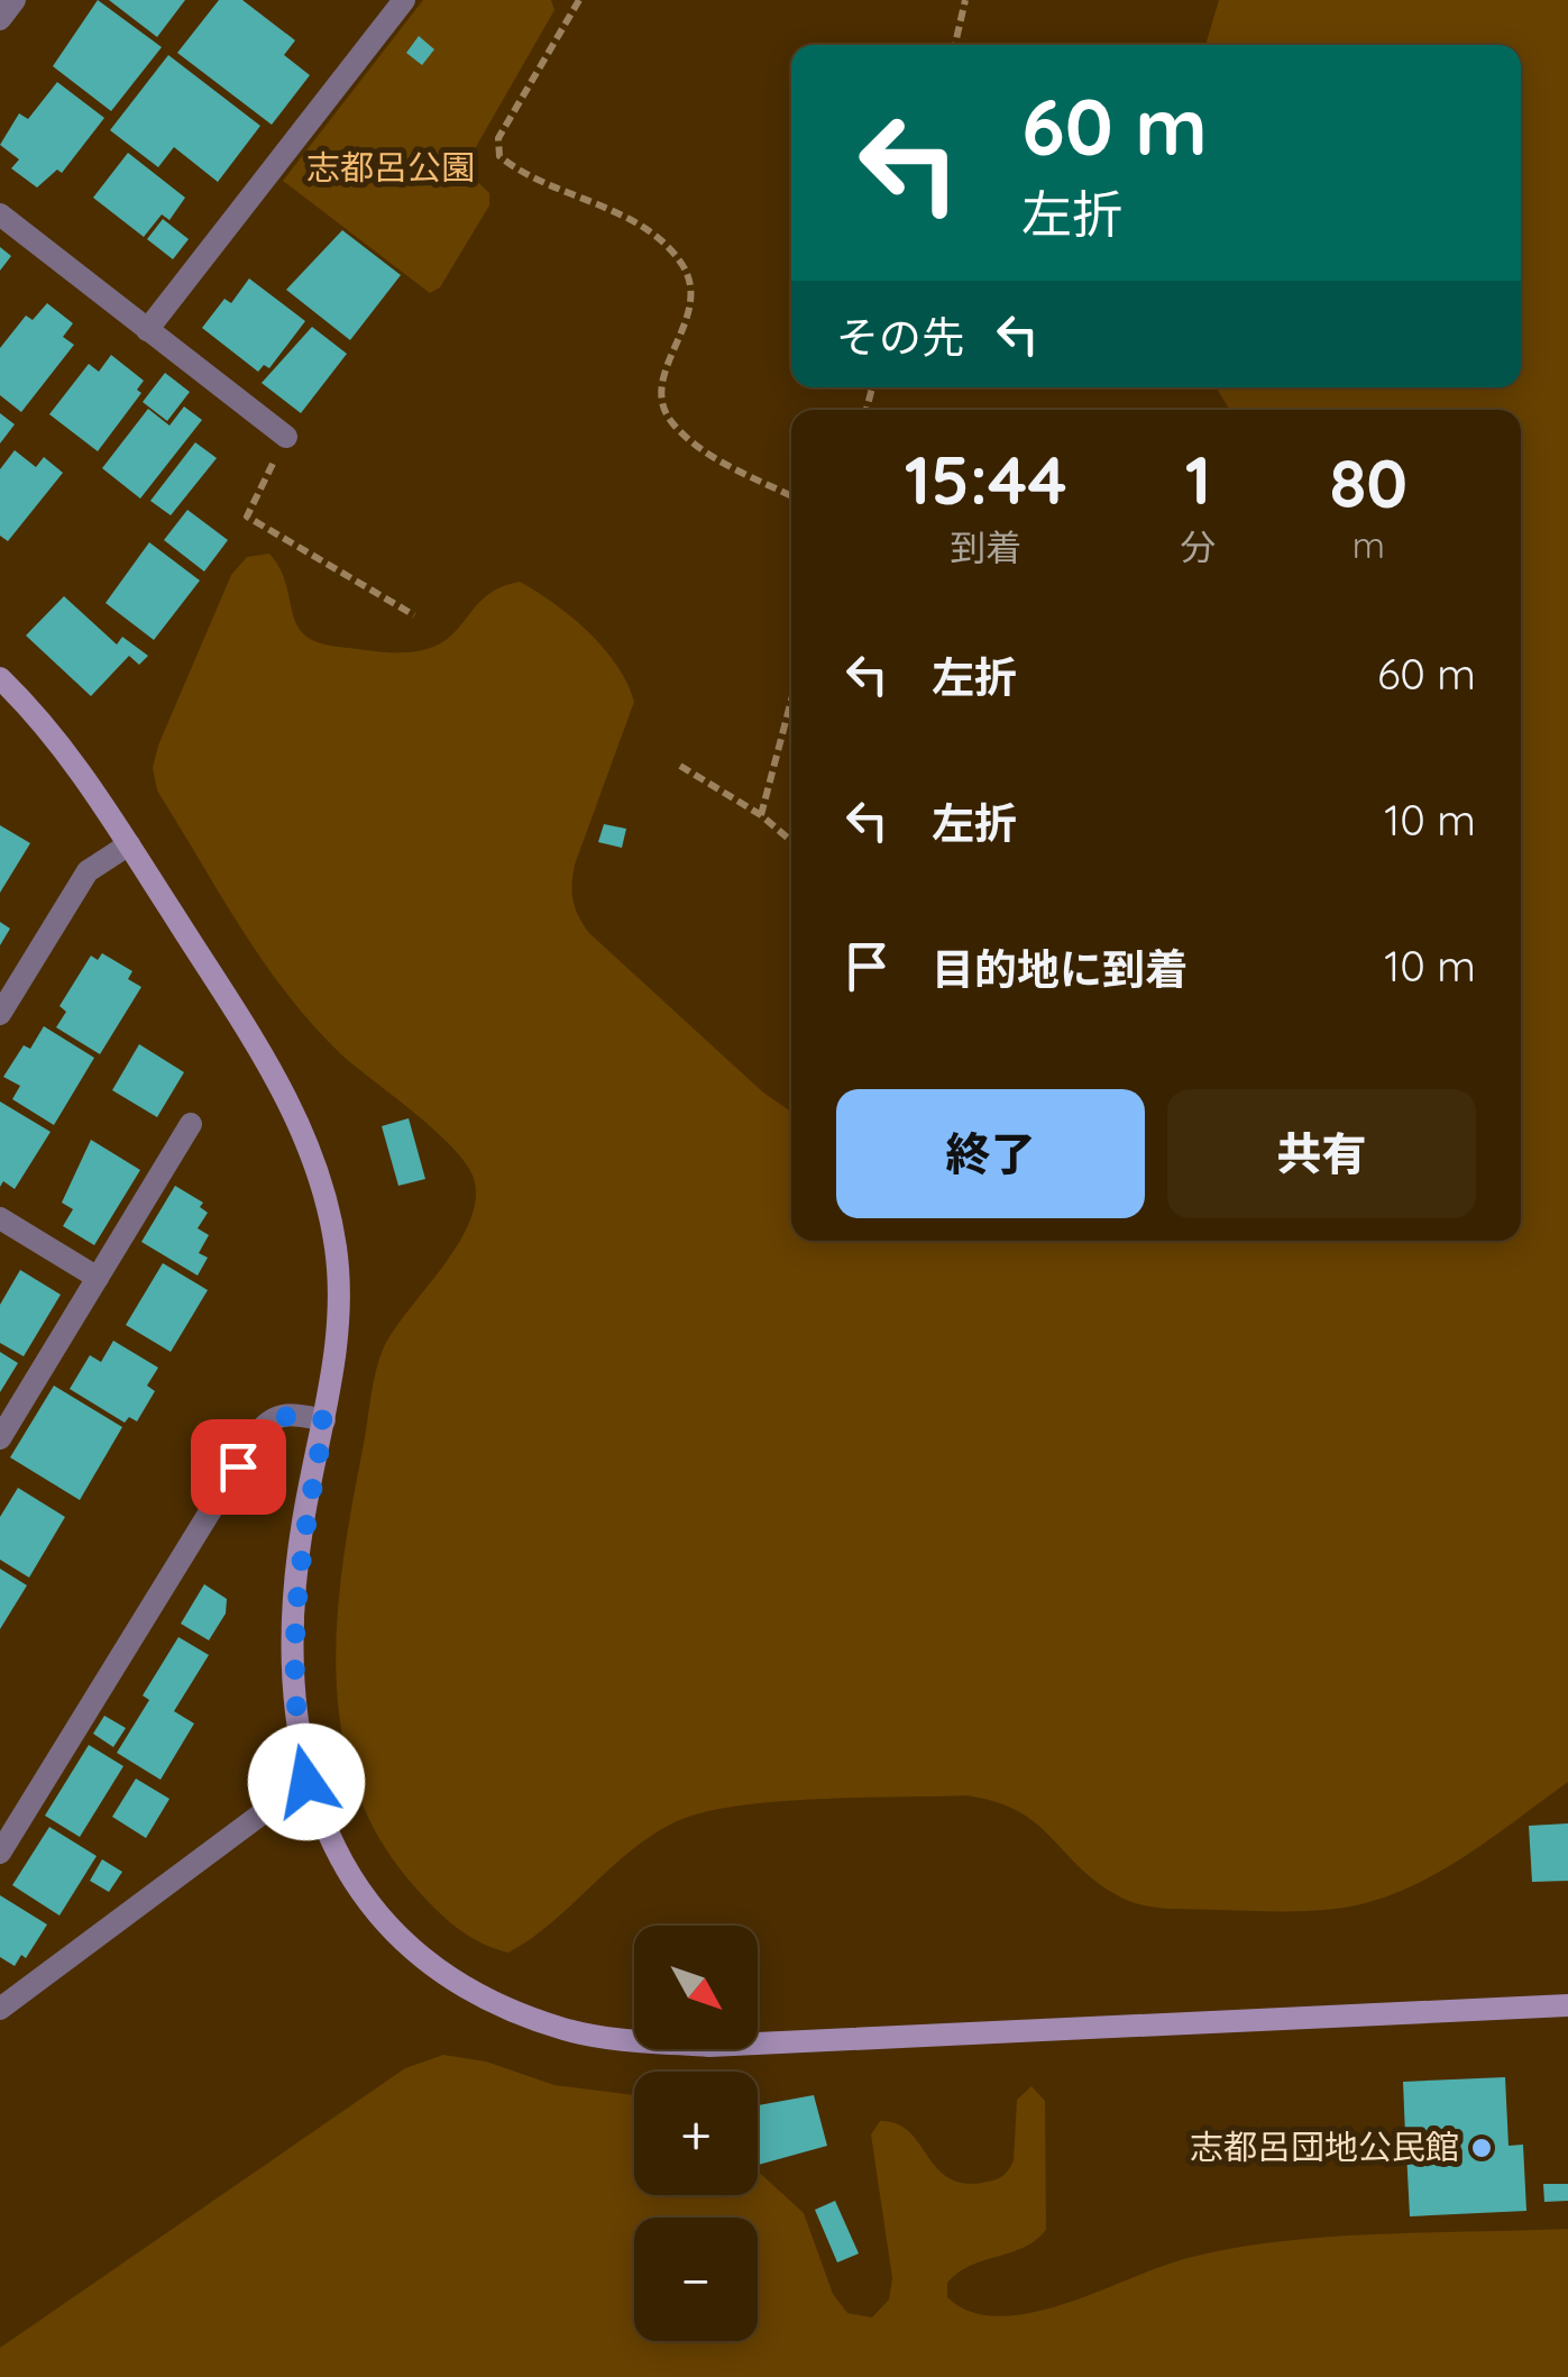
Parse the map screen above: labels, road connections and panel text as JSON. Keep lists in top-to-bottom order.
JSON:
{
  "parks": ["志都呂公園"],
  "places": ["志都呂団地公民館"],
  "north": "bottom right",
  "page": {
    "turn": ["60 m", "左折"],
    "then": "その先",
    "eta": [
      "15:44",
      "到着",
      "1",
      "分",
      "80",
      "m"
    ],
    "list": [
      {
        "name": "左折",
        "value": "60 m"
      },
      {
        "name": "左折",
        "value": "10 m"
      },
      {
        "name": "目的地に到着",
        "value": "10 m"
      }
    ],
    "buttons": ["終了", "共有"],
    "map_buttons": ["+", "−"]
  }
}
